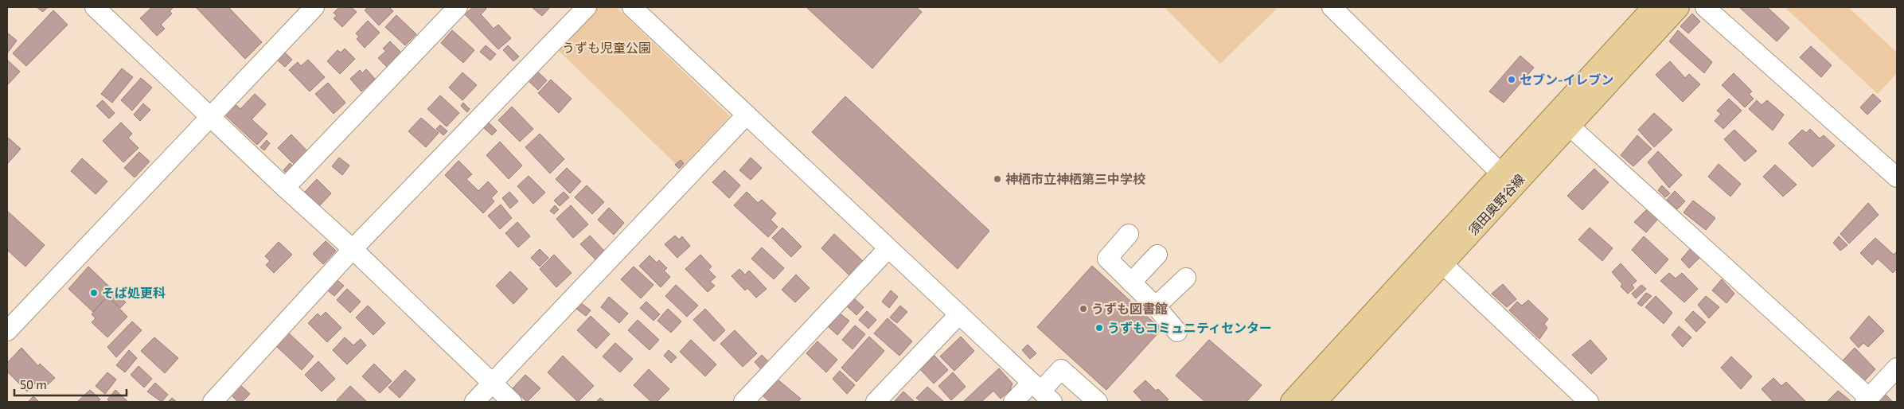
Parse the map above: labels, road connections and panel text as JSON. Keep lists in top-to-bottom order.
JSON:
{
  "streets": {
    "main road": ["須田奥野谷線"]
  },
  "parks": ["うずも児童公園"],
  "places": [
    "セブン-イレブン",
    "神栖市立神栖第三中学校",
    "そば処更科",
    "うずも図書館",
    "うずもコミュニティセンター"
  ],
  "scale_bar": "50 m"
}
